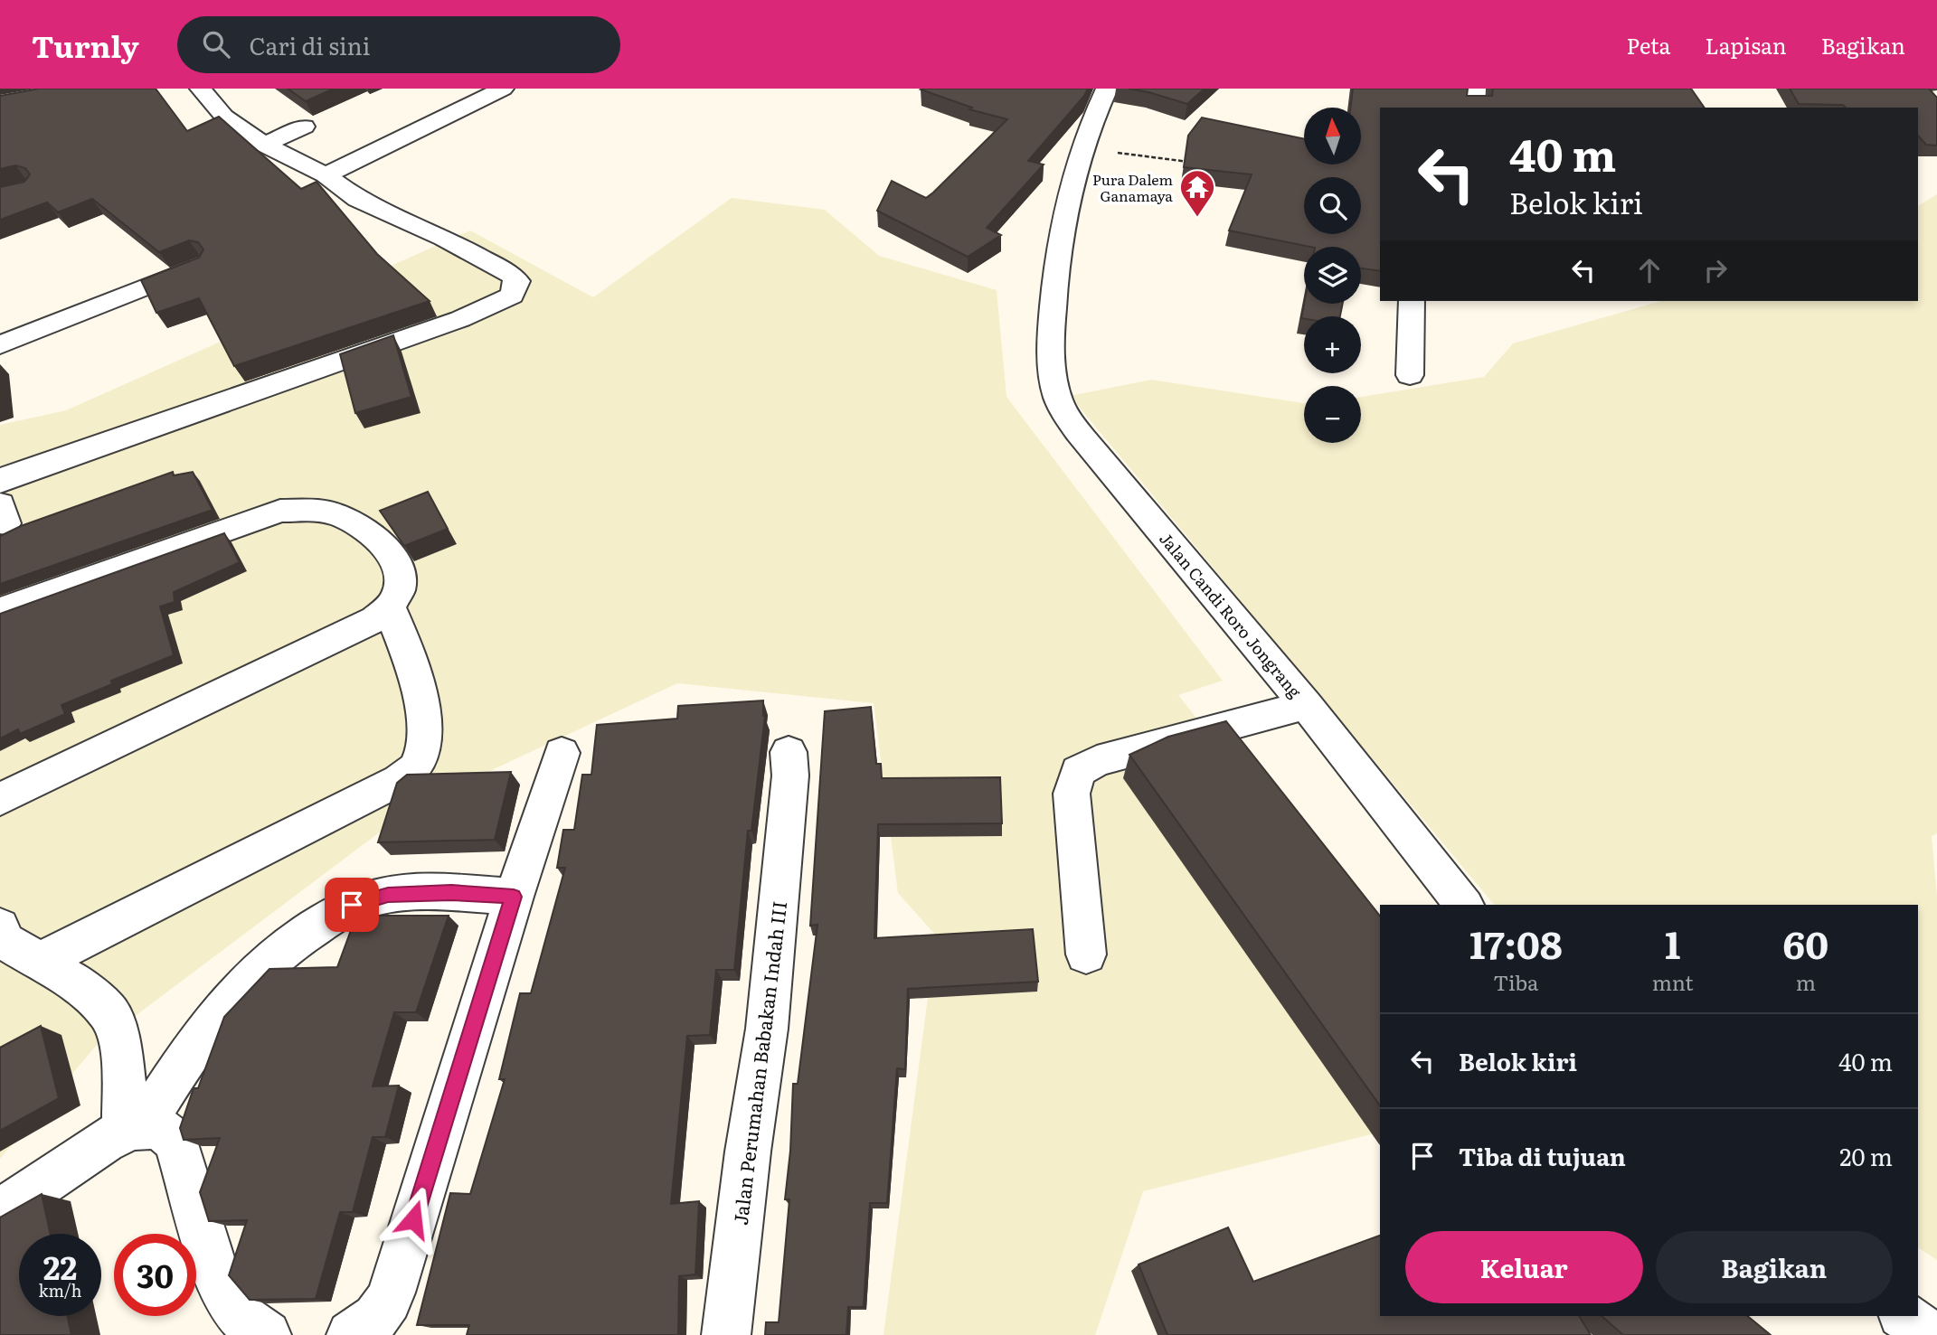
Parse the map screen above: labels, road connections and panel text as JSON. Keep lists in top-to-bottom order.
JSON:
{
  "streets": {
    "street": ["Jalan Candi Roro Jongrang", "Jalan Perumahan Babakan Indah III"]
  },
  "places": {
    "temple": ["Pura Dalem Ganamaya"]
  },
  "north": "top",
  "page": {
    "header": "Turnly",
    "search": "Cari di sini",
    "nav": ["Peta", "Lapisan", "Bagikan"],
    "map_buttons": ["+", "−"],
    "turn": ["40 m", "Belok kiri"],
    "eta": [
      "17:08",
      "Tiba",
      "1",
      "mnt",
      "60",
      "m"
    ],
    "list": [
      {
        "name": "Belok kiri",
        "value": "40 m"
      },
      {
        "name": "Tiba di tujuan",
        "value": "20 m"
      }
    ],
    "buttons": ["Keluar", "Bagikan"],
    "speed": "22 km/h",
    "limit": "30"
  }
}
